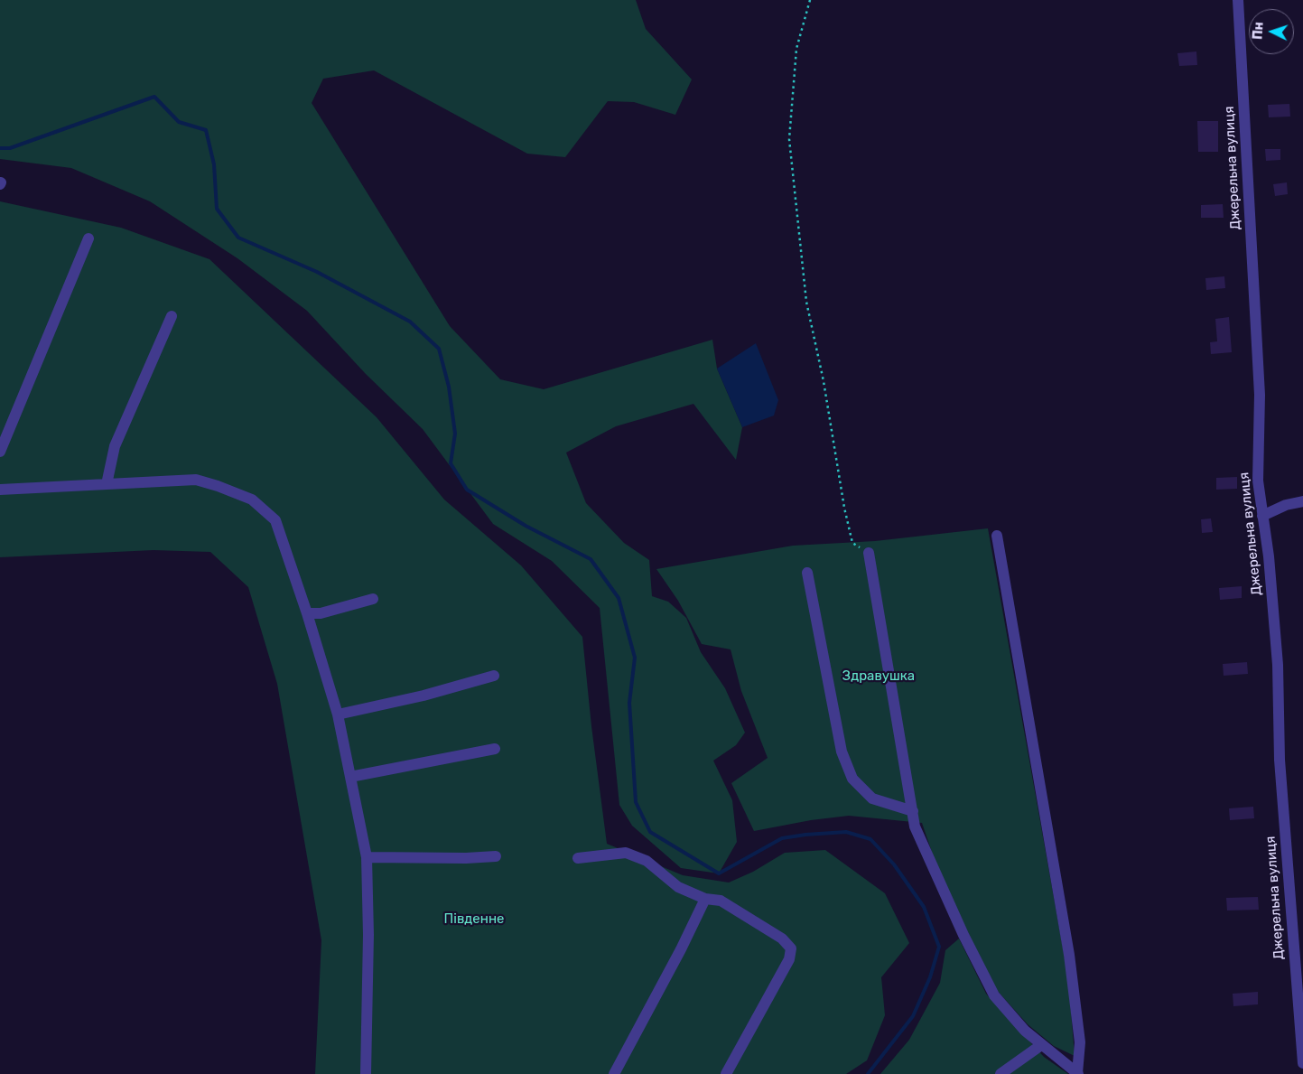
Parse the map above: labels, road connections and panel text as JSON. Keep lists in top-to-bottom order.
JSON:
{
  "streets": {
    "street": ["Джерельна вулиця"]
  },
  "parks": ["Здравушка", "Південне"],
  "north": "left"
}
